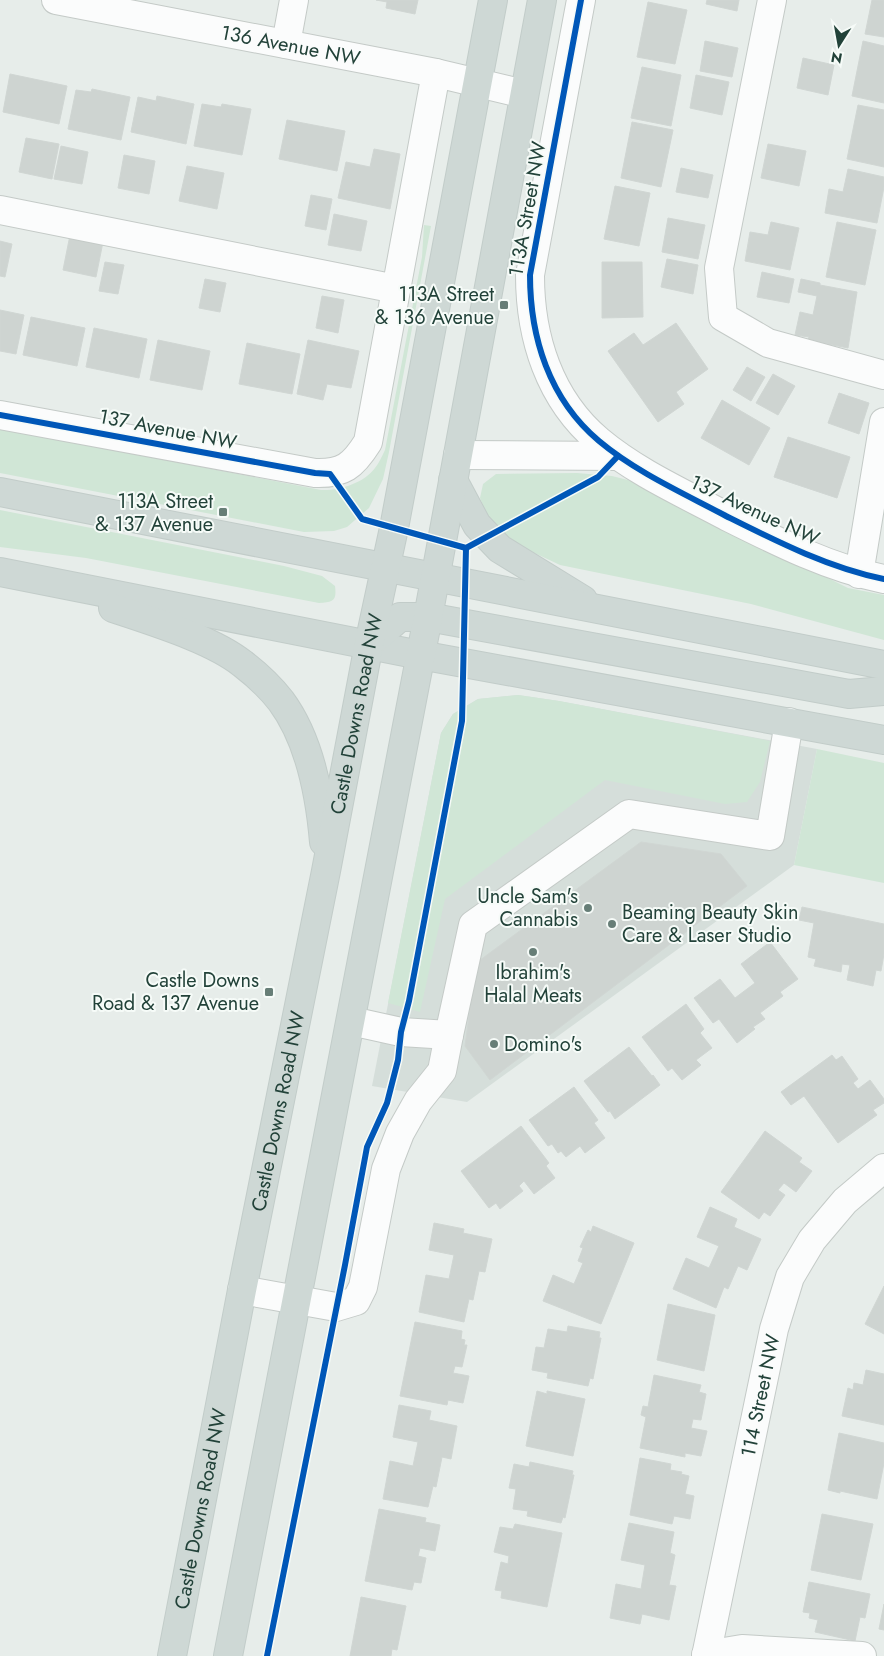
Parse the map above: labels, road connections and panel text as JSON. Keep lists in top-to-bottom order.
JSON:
{
  "streets": {
    "main road": ["113A Street NW", "Castle Downs Road NW"],
    "street": ["136 Avenue NW", "137 Avenue NW", "114 Street NW"]
  },
  "crossings": [
    ["136 Avenue NW", "113A Street NW"],
    ["113A Street NW", "137 Avenue NW"]
  ],
  "places": {
    "transit": ["113A Street & 136 Avenue", "113A Street & 137 Avenue", "Castle Downs Road & 137 Avenue"],
    "other": [
      "Uncle Sam's Cannabis",
      "Beaming Beauty Skin Care & Laser Studio",
      "Ibrahim's Halal Meats",
      "Domino's"
    ]
  },
  "north": "bottom"
}
